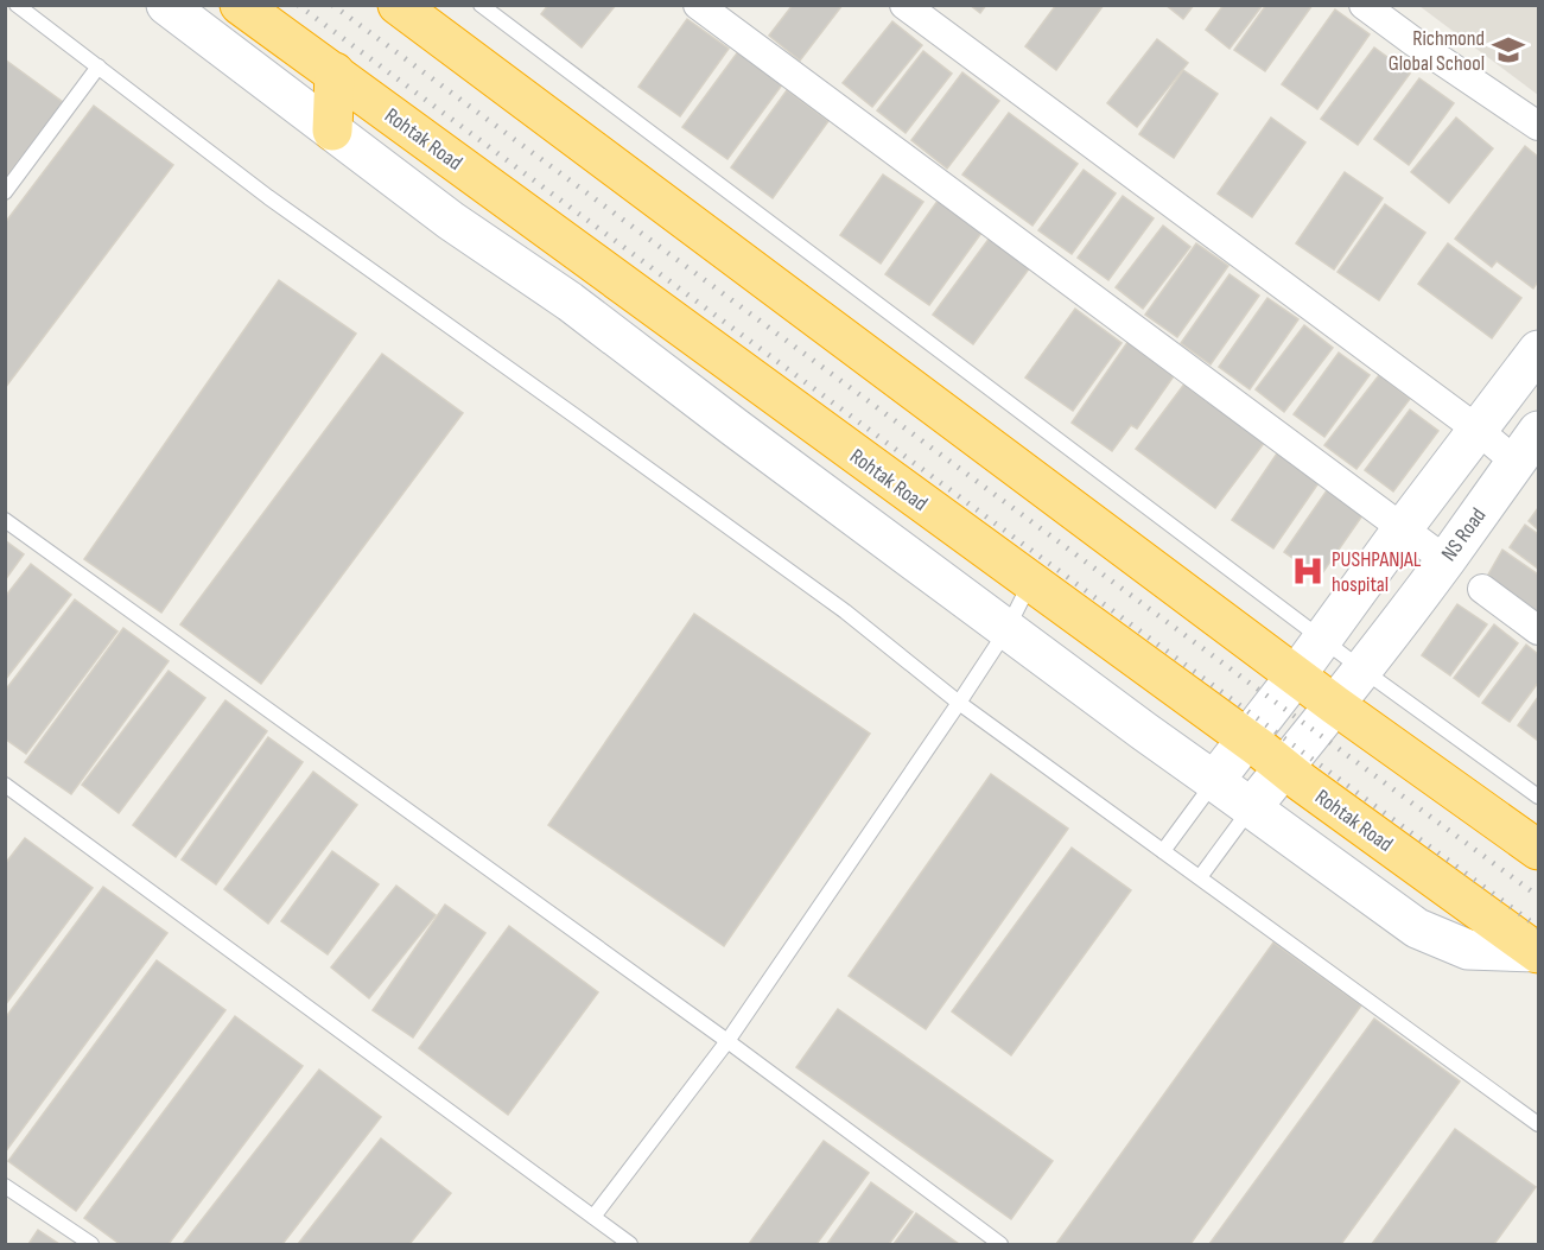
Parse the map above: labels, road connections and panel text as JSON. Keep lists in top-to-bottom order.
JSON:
{
  "streets": {
    "highway": ["Rohtak Road"],
    "street": ["NS Road"]
  },
  "crossings": [
    ["Rohtak Road", "NS Road"]
  ],
  "places": {
    "school or university": ["Richmond Global School"],
    "hospital": ["PUSHPANJAL hospital"]
  }
}
